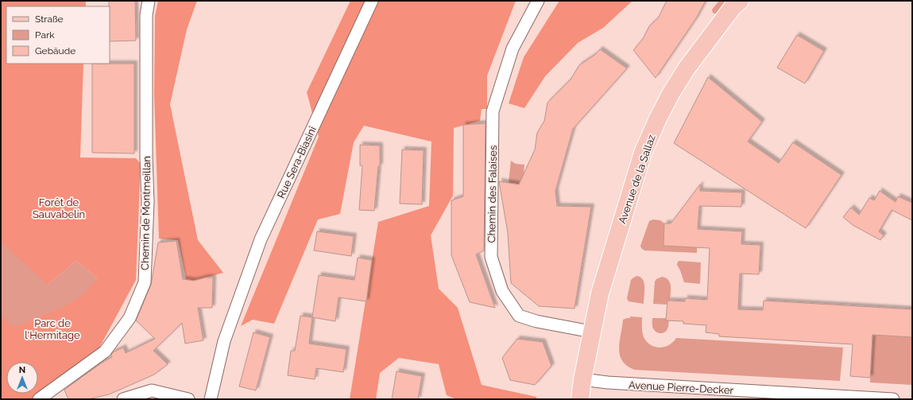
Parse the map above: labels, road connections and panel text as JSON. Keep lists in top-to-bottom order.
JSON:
{
  "streets": {
    "main road": ["Avenue de la Sallaz"],
    "street": [
      "Rue Sera-Biasini",
      "Chemin des Falaises",
      "Chemin de Montmeillan",
      "Avenue Pierre-Decker"
    ]
  },
  "crossings": [
    ["Avenue de la Sallaz", "Chemin des Falaises"],
    ["Avenue de la Sallaz", "Avenue Pierre-Decker"]
  ],
  "parks": ["Forêt de Sauvabelin", "Parc de l'Hermitage"],
  "legend": ["Straße", "Park", "Gebäude"],
  "north": "top"
}
